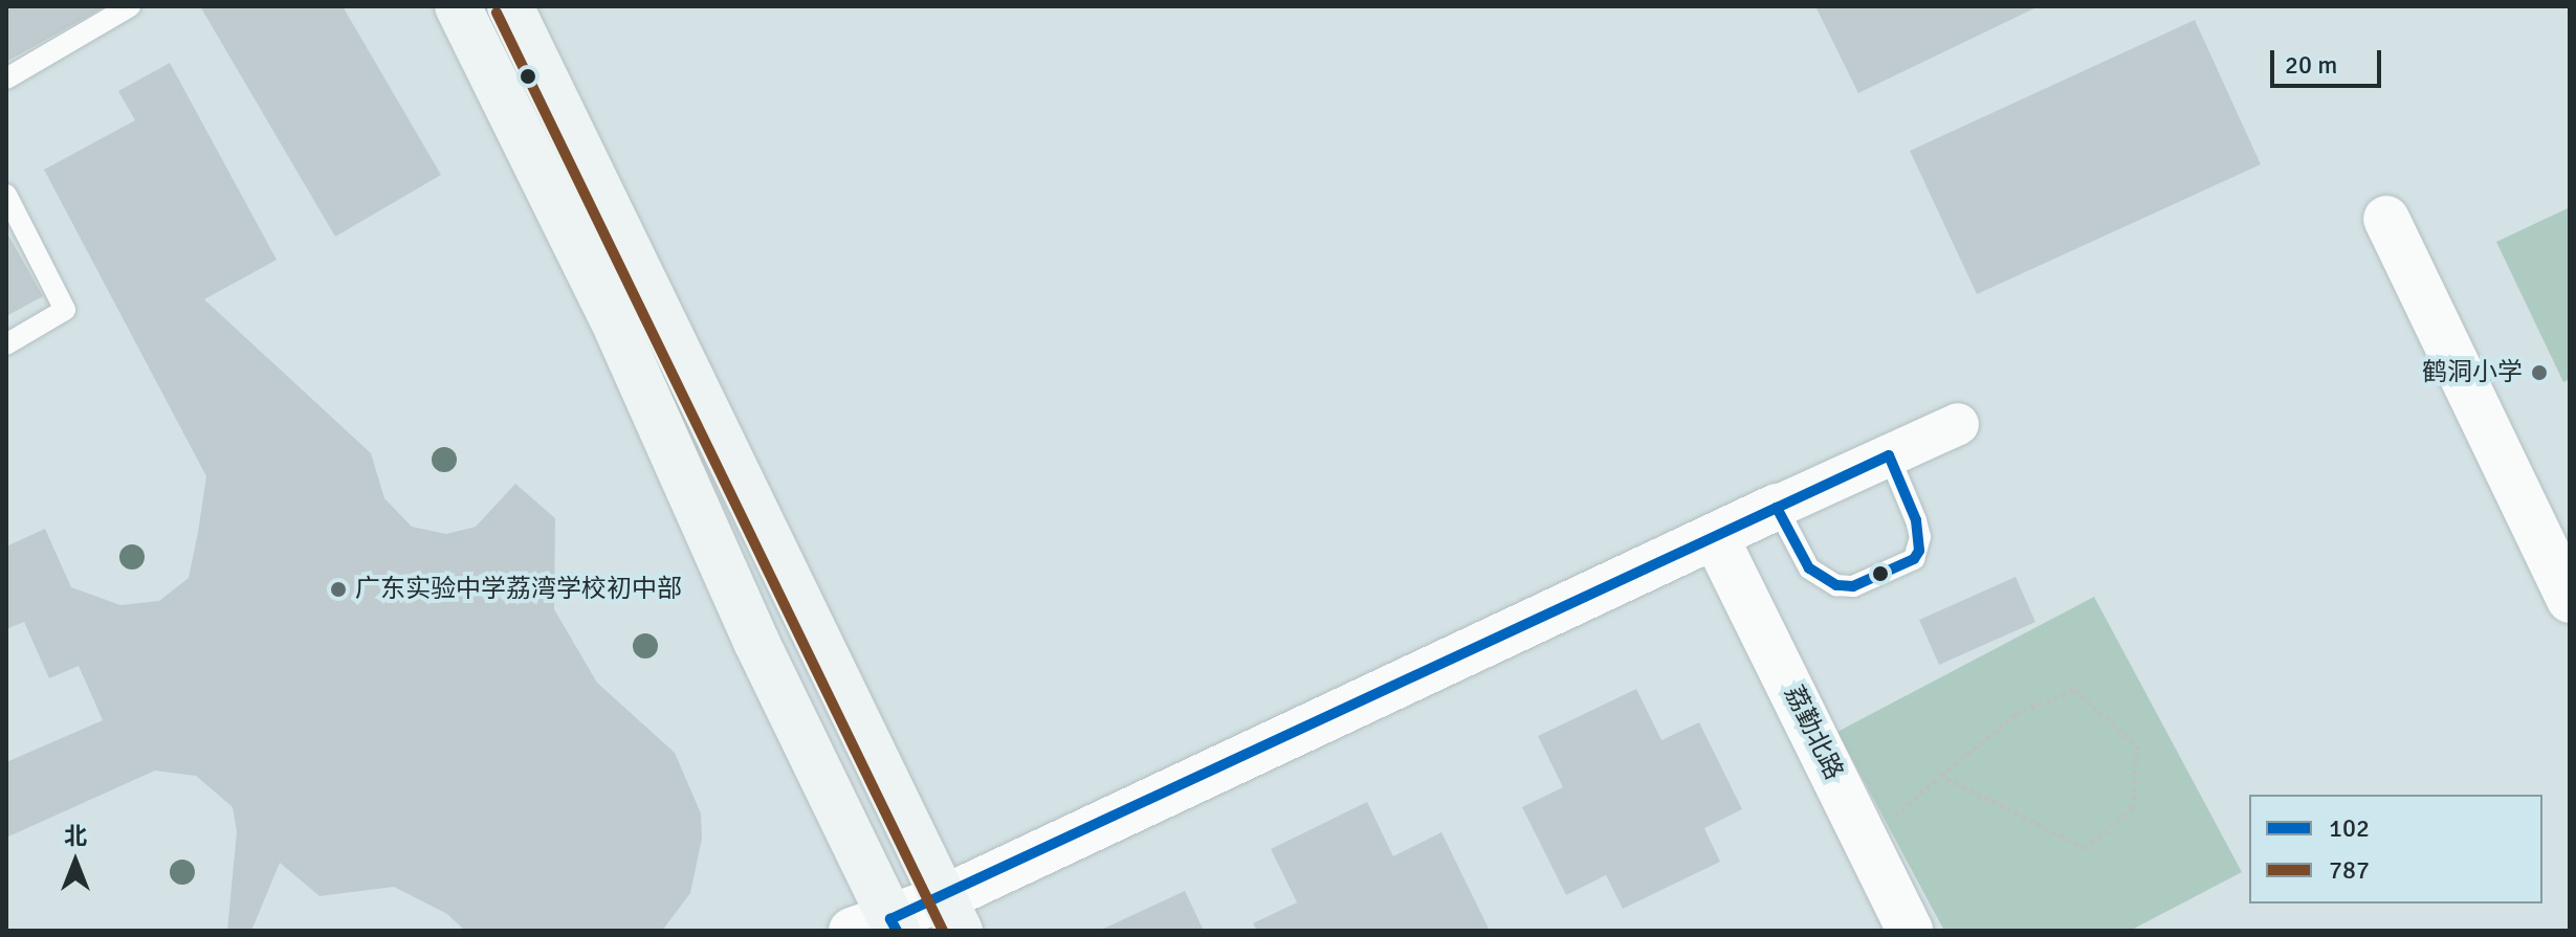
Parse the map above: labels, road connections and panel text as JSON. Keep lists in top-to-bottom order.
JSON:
{
  "streets": {
    "street": ["荔勤北路"]
  },
  "places": ["鹤洞小学", "广东实验中学荔湾学校初中部"],
  "lines": ["transit line 787", "transit line 102"],
  "legend": ["102", "787"],
  "scale_bar": "20 m",
  "north": "top"
}
